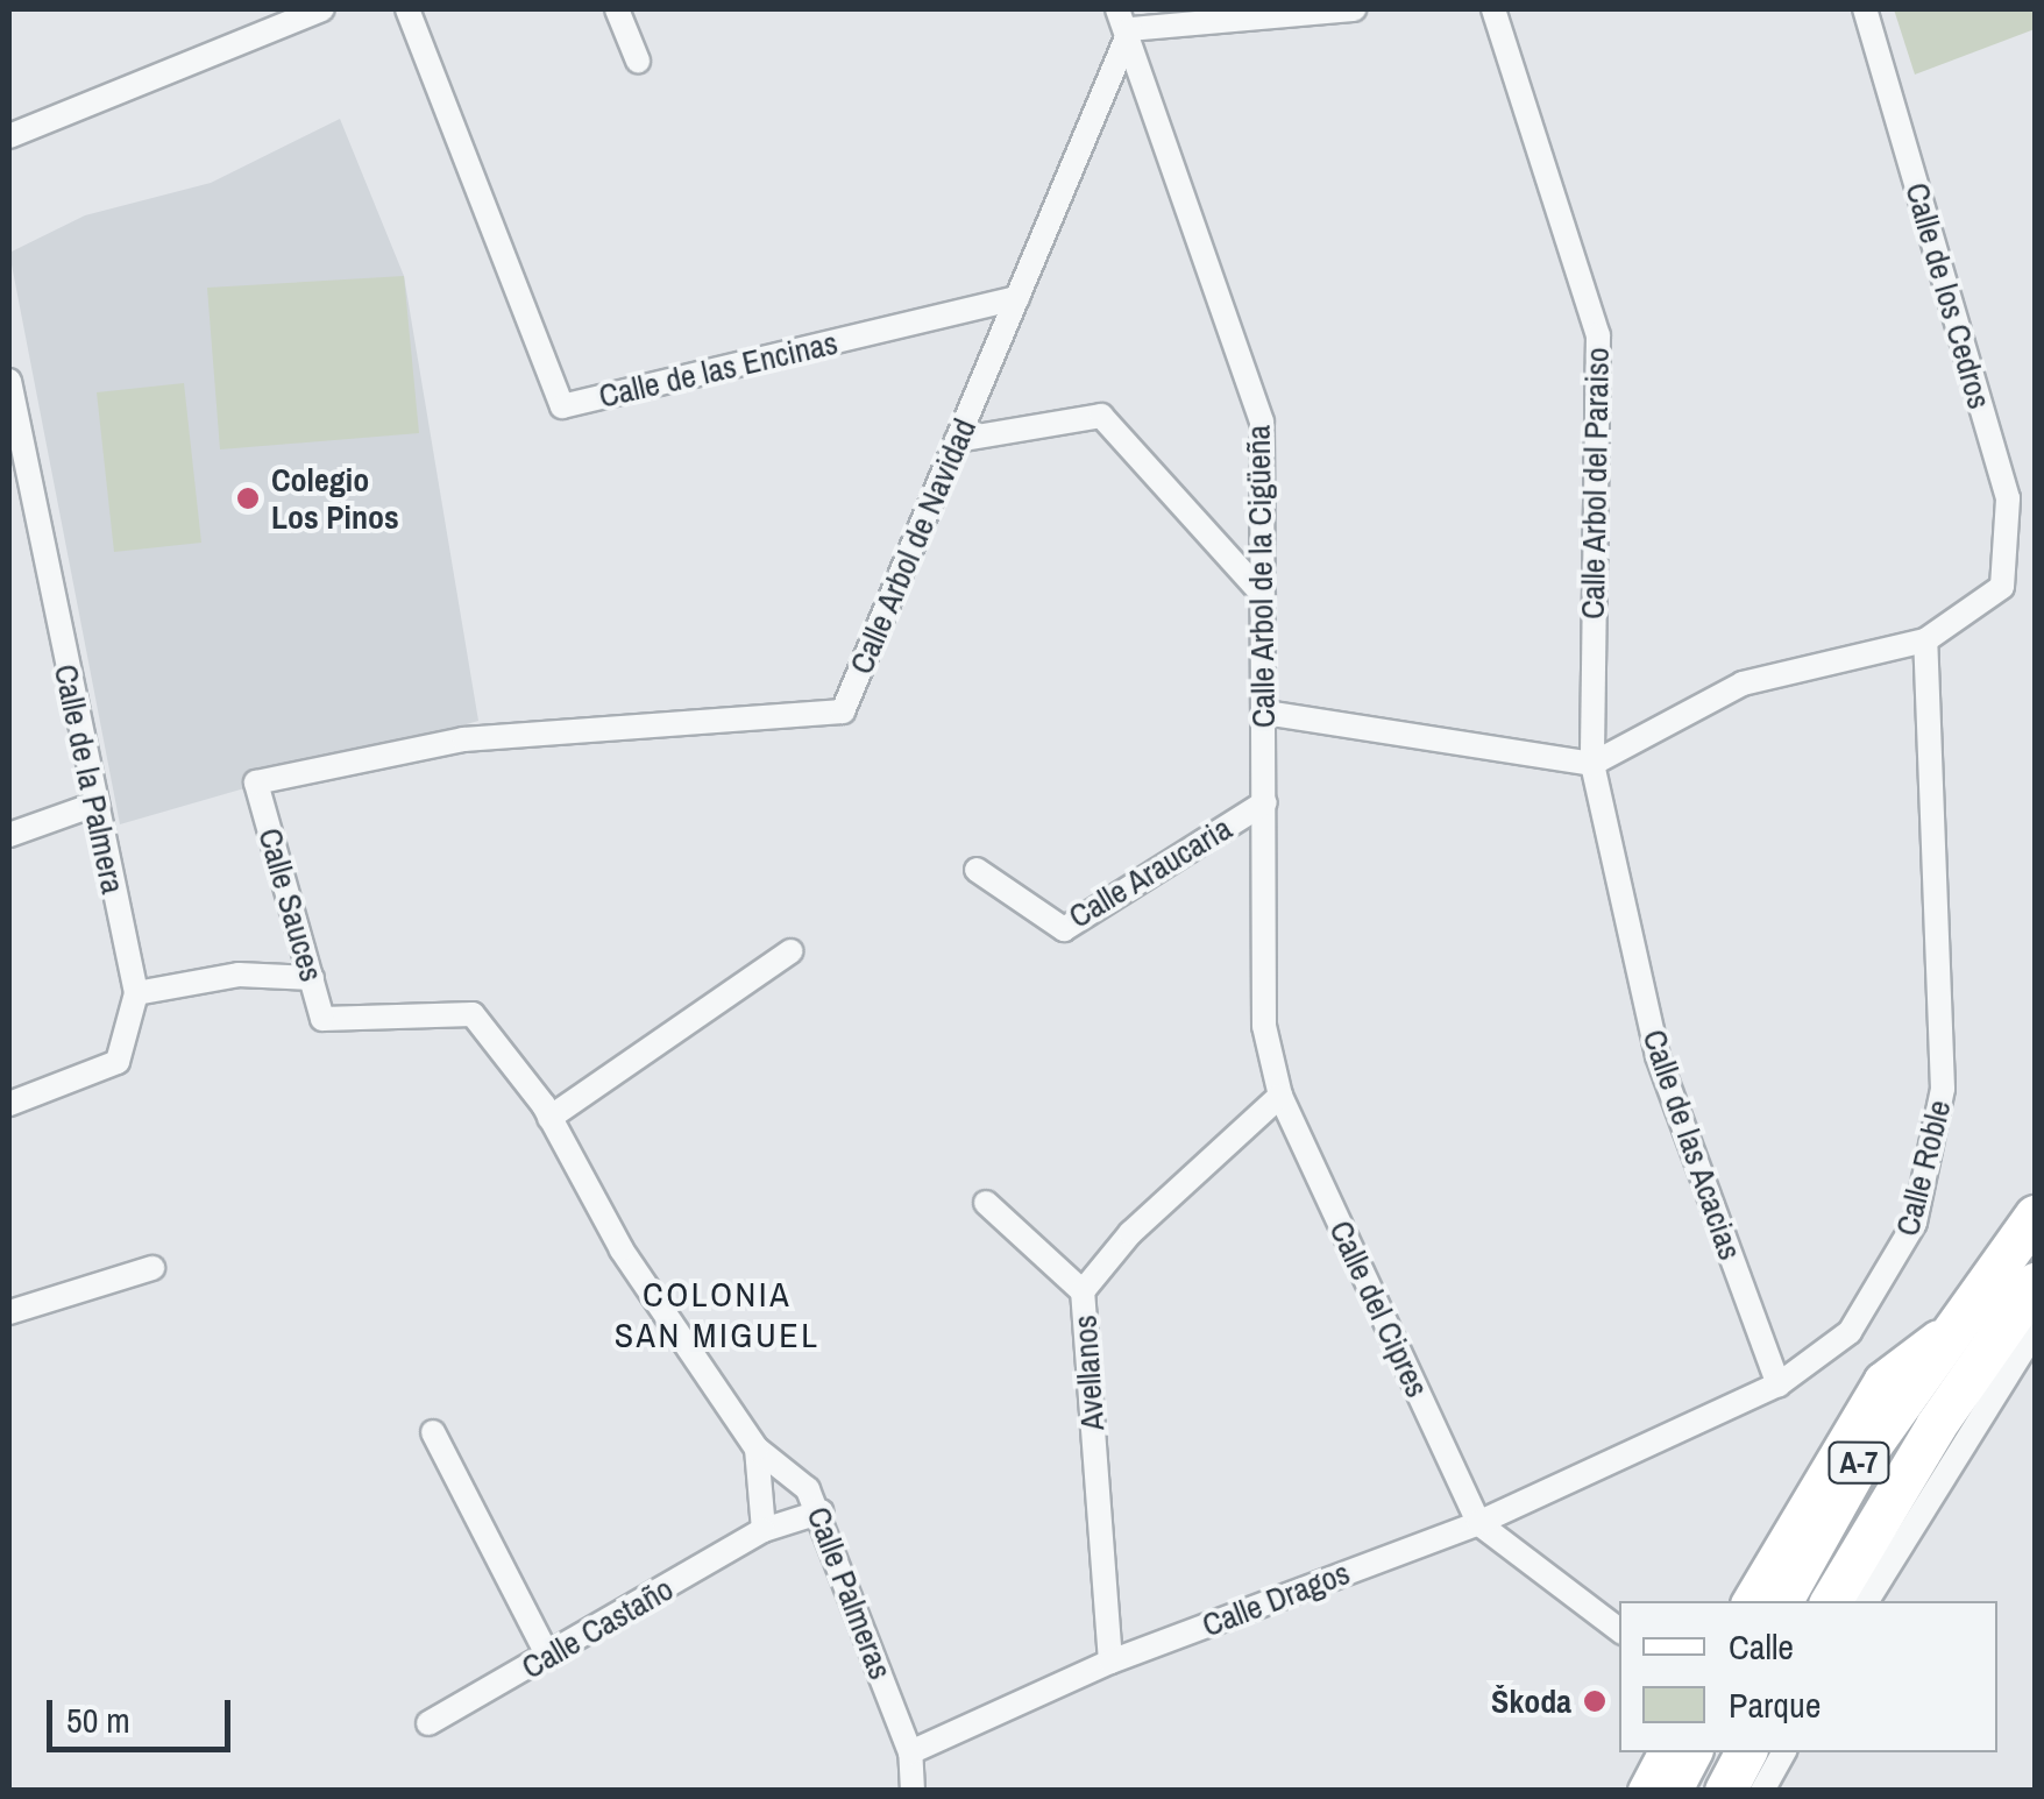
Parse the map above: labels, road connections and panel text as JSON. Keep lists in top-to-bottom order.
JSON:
{
  "streets": {
    "highway": ["A-7"],
    "street": [
      "Calle de los Cedros",
      "Calle de las Encinas",
      "Calle Arbol del Paraiso",
      "Calle Arbol de Navidad",
      "Calle Arbol de la Cigüeña",
      "Calle de la Palmera",
      "Calle Araucaria",
      "Calle Sauces",
      "Calle de las Acacias",
      "Calle Roble",
      "Calle del Cipres",
      "Avellanos",
      "Calle Palmeras",
      "Calle Dragos",
      "Calle Castaño"
    ]
  },
  "crossings": [
    ["Calle de los Cedros", "Calle Roble"],
    ["Calle de las Encinas", "Calle Arbol de Navidad"],
    ["Calle Arbol del Paraiso", "Calle de las Acacias"],
    ["Calle Arbol de Navidad", "Calle Arbol de la Cigüeña"],
    ["Calle Arbol de Navidad", "Calle Sauces"],
    ["Calle Arbol de la Cigüeña", "Calle Araucaria"],
    ["Calle Arbol de la Cigüeña", "Calle del Cipres"],
    ["Calle Arbol de la Cigüeña", "Avellanos"],
    ["Calle Sauces", "Calle Palmeras"],
    ["Calle de las Acacias", "Calle Roble"],
    ["Calle Roble", "Calle del Cipres"],
    ["Calle Roble", "Calle Dragos"],
    ["Calle del Cipres", "Avellanos"],
    ["Calle del Cipres", "Calle Dragos"],
    ["Avellanos", "Calle Dragos"],
    ["Calle Palmeras", "Calle Dragos"],
    ["Calle Palmeras", "Calle Castaño"]
  ],
  "districts": ["COLONIA SAN MIGUEL"],
  "places": ["Colegio Los Pinos", "Škoda"],
  "legend": ["Calle", "Parque"],
  "scale_bar": "50 m"
}
